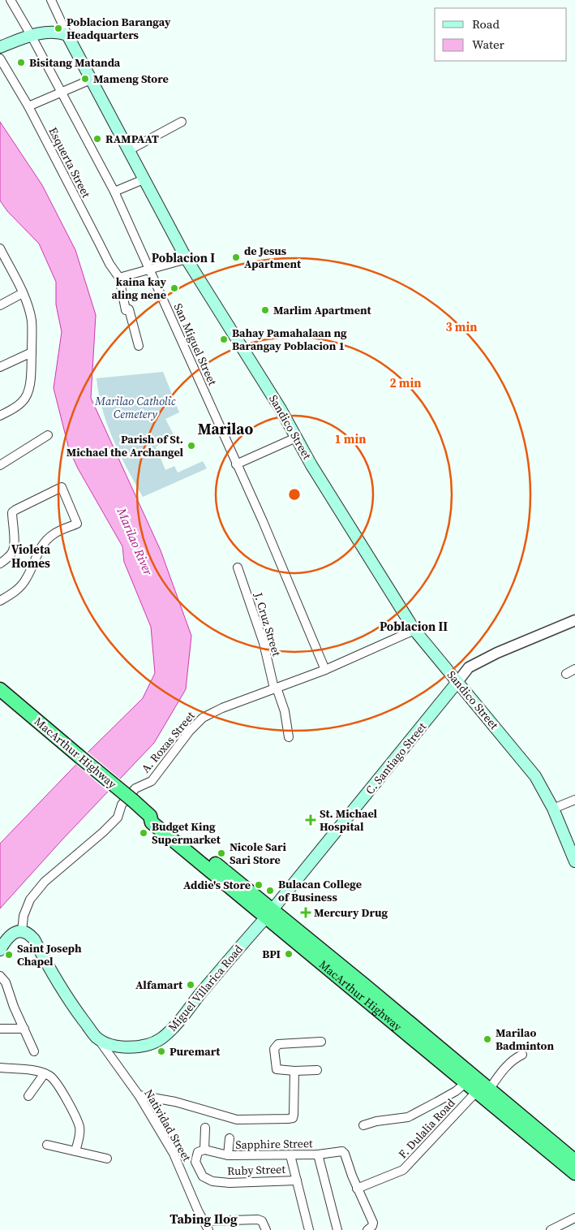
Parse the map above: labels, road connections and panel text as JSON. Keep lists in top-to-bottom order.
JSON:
{
  "streets": {
    "highway": ["MacArthur Highway"],
    "main road": ["Sandico Street", "C. Santiago Street", "Miguel Villarica Road"],
    "street": [
      "Esquerta Street",
      "San Miguel Street",
      "J. Cruz Street",
      "A. Roxas Street",
      "Natividad Street",
      "F. Dulalia Road",
      "Sapphire Street",
      "Ruby Street"
    ]
  },
  "crossings": [
    ["San Miguel Street", "A. Roxas Street"],
    ["Sandico Street", "A. Roxas Street"],
    ["Sandico Street", "C. Santiago Street"],
    ["J. Cruz Street", "A. Roxas Street"],
    ["MacArthur Highway", "C. Santiago Street"],
    ["MacArthur Highway", "Miguel Villarica Road"],
    ["MacArthur Highway", "F. Dulalia Road"],
    ["C. Santiago Street", "Miguel Villarica Road"],
    ["Miguel Villarica Road", "Natividad Street"],
    ["F. Dulalia Road", "Sapphire Street"],
    ["Sapphire Street", "Ruby Street"]
  ],
  "districts": [
    "Poblacion I",
    "Marilao",
    "Violeta Homes",
    "Poblacion II",
    "Tabing Ilog"
  ],
  "water": ["Marilao River"],
  "parks": ["Marilao Catholic Cemetery"],
  "places": {
    "other": [
      "Poblacion Barangay Headquarters",
      "Bisitang Matanda",
      "Mameng Store",
      "RAMPAAT",
      "de Jesus Apartment",
      "kaina kay aling nene",
      "Marlim Apartment",
      "Bahay Pamahalaan ng Barangay Poblacion 1",
      "Parish of St. Michael the Archangel",
      "Budget King Supermarket",
      "Nicole Sari Sari Store",
      "Addie's Store",
      "Bulacan College of Business",
      "BPI",
      "Saint Joseph Chapel",
      "Alfamart",
      "Marilao Badminton",
      "Puremart"
    ],
    "health": ["St. Michael Hospital", "Mercury Drug"]
  },
  "legend": ["Road", "Water"],
  "rings": ["3 min", "2 min", "1 min"]
}
